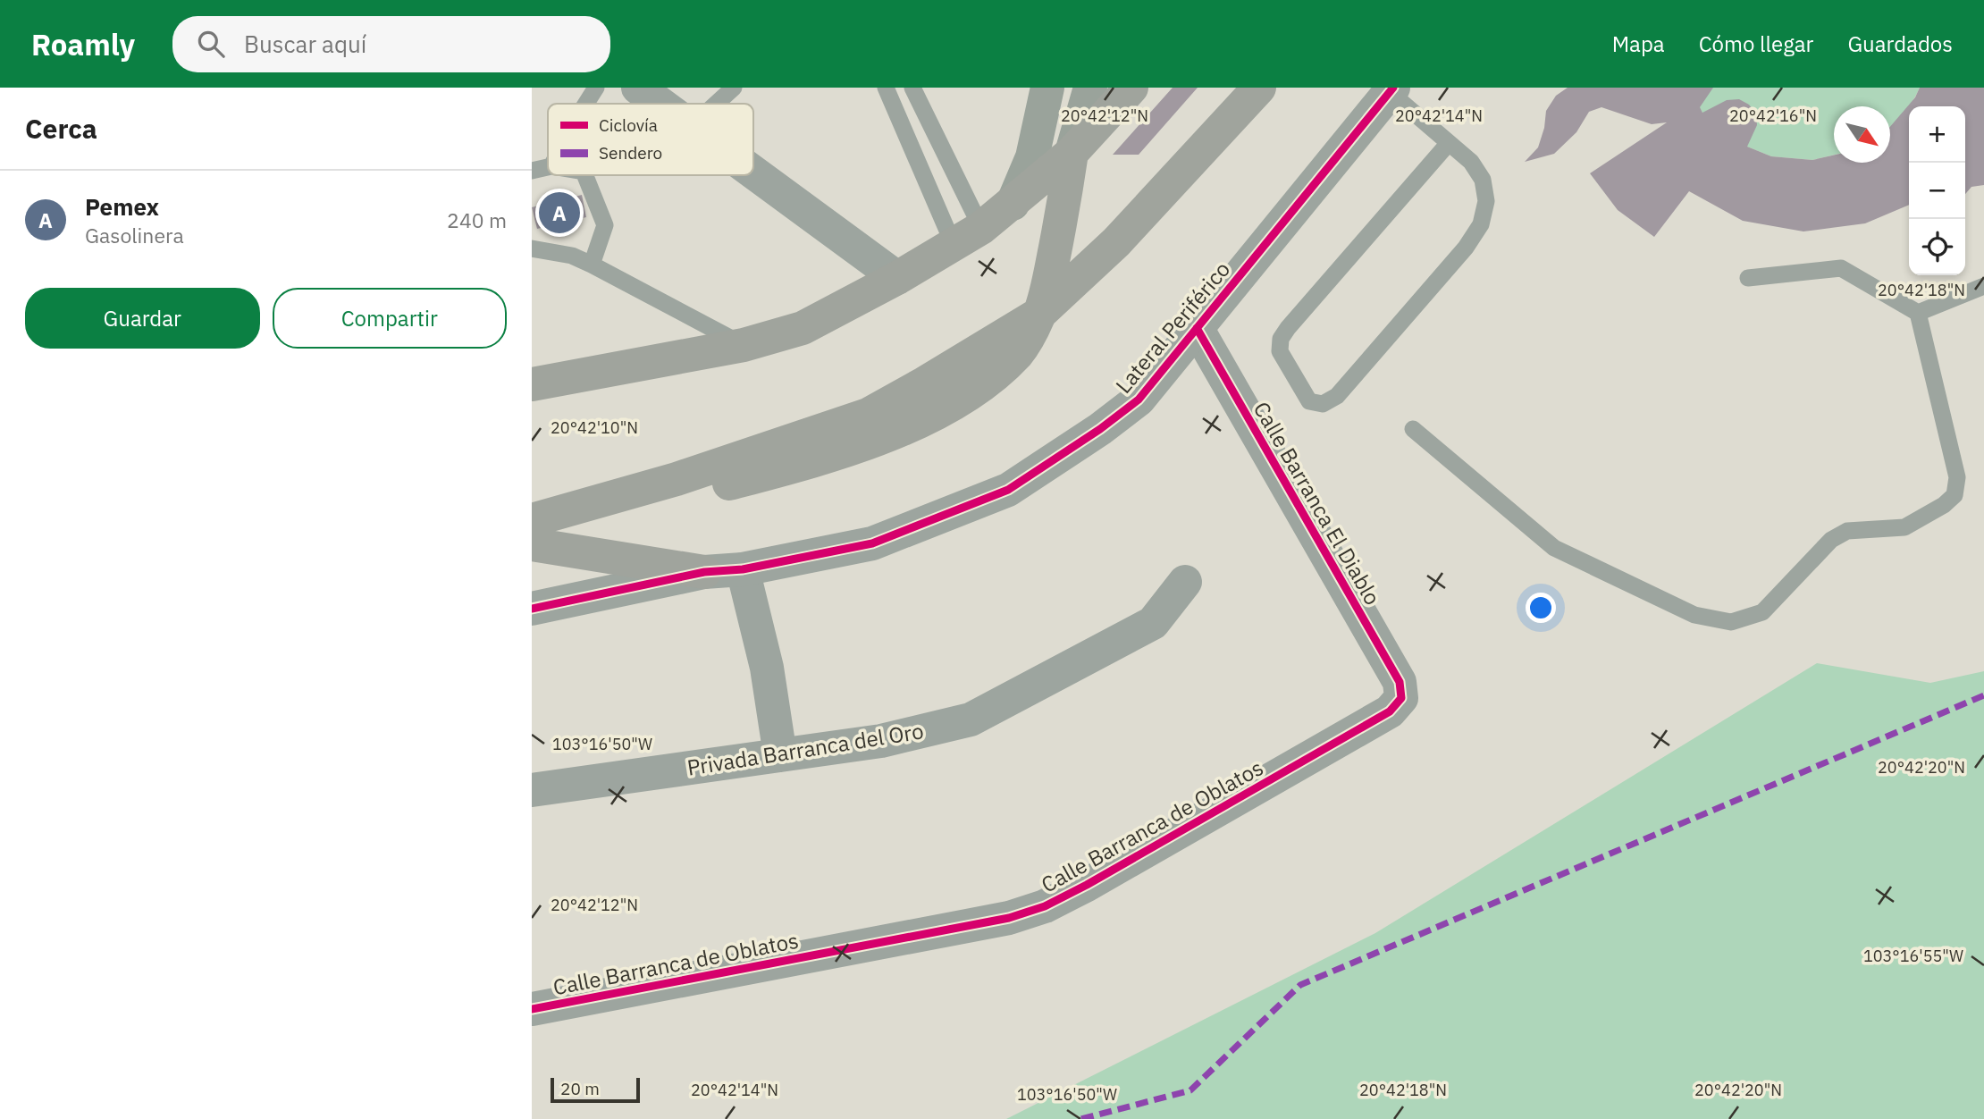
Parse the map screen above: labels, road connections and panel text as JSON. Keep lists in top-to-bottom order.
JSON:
{
  "streets": {
    "street": [
      "Lateral Periférico",
      "Calle Barranca El Diablo",
      "Privada Barranca del Oro",
      "Calle Barranca de Oblatos"
    ]
  },
  "crossings": [
    ["Lateral Periférico", "Calle Barranca El Diablo"],
    ["Calle Barranca El Diablo", "Calle Barranca de Oblatos"]
  ],
  "legend": ["Ciclovía", "Sendero"],
  "scale_bar": "20 m",
  "north": "bottom right",
  "page": {
    "header": "Roamly",
    "search": "Buscar aquí",
    "nav": ["Mapa", "Cómo llegar", "Guardados"],
    "heading": "Cerca",
    "map_buttons": ["+", "−"],
    "list": [
      {
        "mark": "A",
        "name": "Pemex",
        "note": "Gasolinera",
        "value": "240 m"
      }
    ],
    "pins": "A",
    "buttons": ["Guardar", "Compartir"],
    "scale": "20 m"
  },
  "coordinates": [
    "20°42'12\"N",
    "20°42'14\"N",
    "20°42'16\"N",
    "20°42'18\"N",
    "20°42'10\"N",
    "103°16'50\"W",
    "20°42'20\"N",
    "103°16'55\"W"
  ]
}
